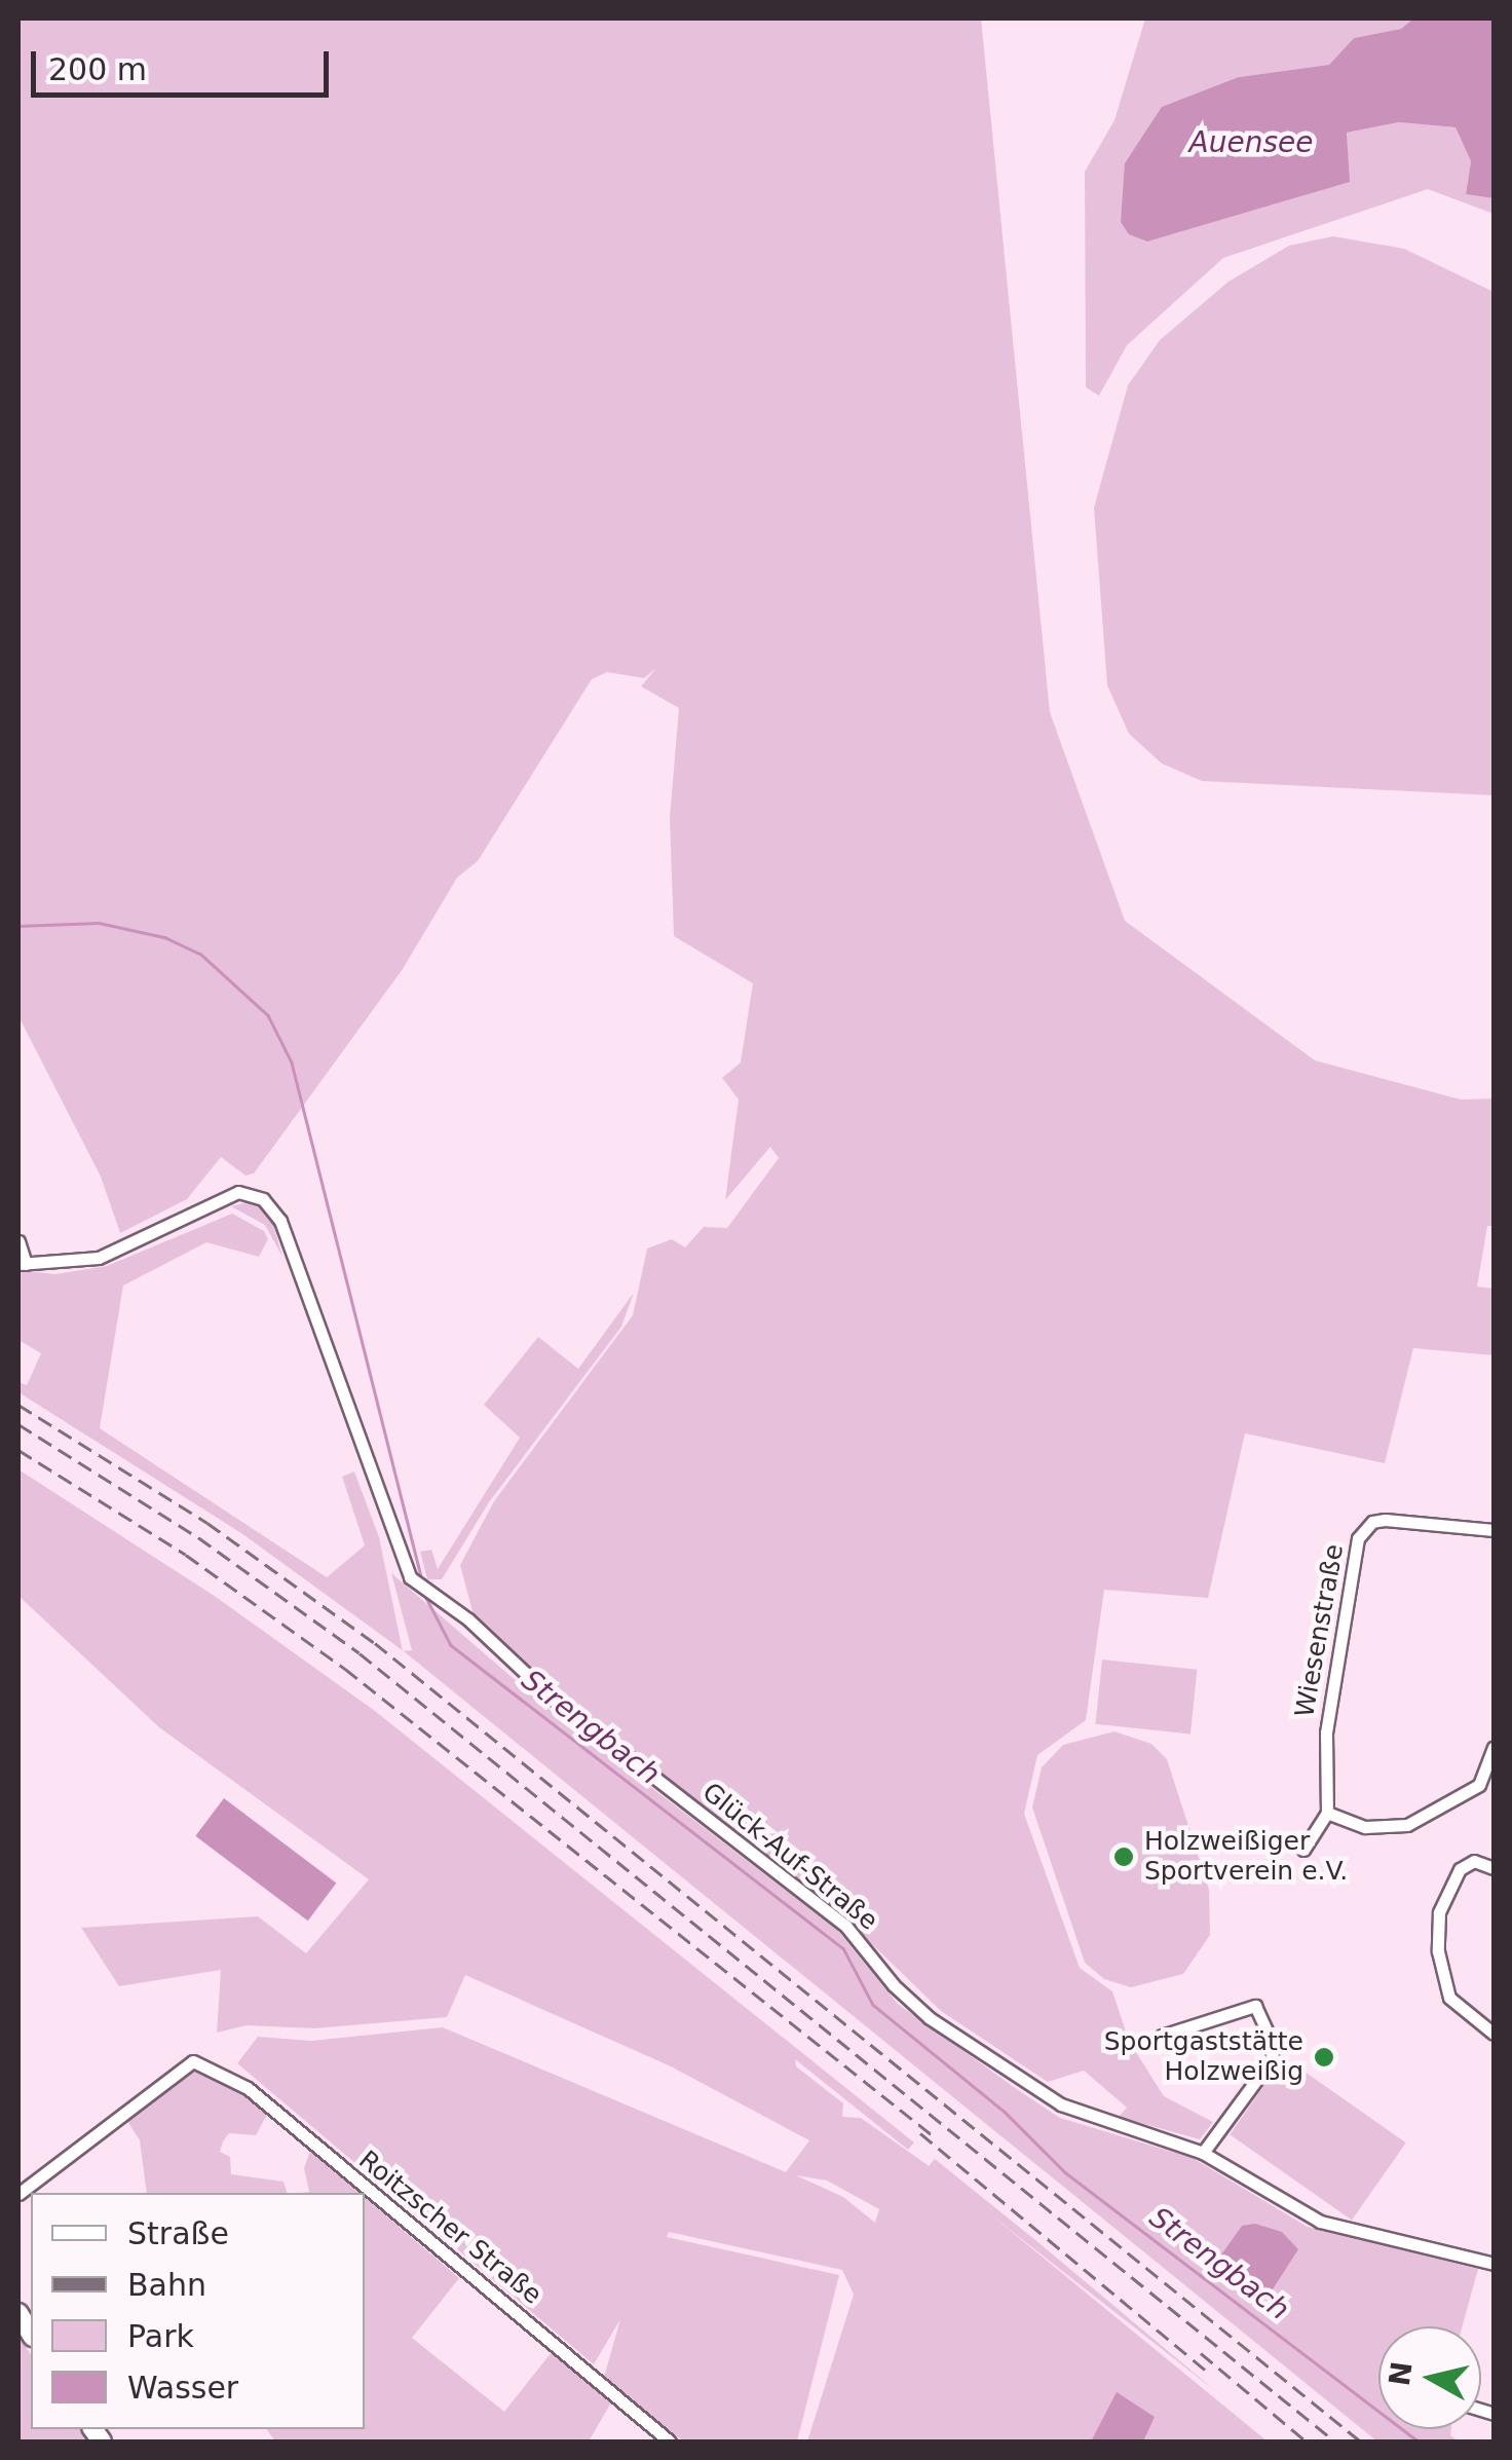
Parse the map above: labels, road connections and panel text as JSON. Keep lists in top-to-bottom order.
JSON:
{
  "streets": {
    "street": ["Wiesenstraße", "Glück-Auf-Straße", "Roitzscher Straße"]
  },
  "water": ["Auensee", "Strengbach"],
  "places": ["Holzweißiger Sportverein e.V.", "Sportgaststätte Holzweißig"],
  "legend": [
    "Straße",
    "Bahn",
    "Park",
    "Wasser"
  ],
  "scale_bar": "200 m",
  "north": "left"
}
